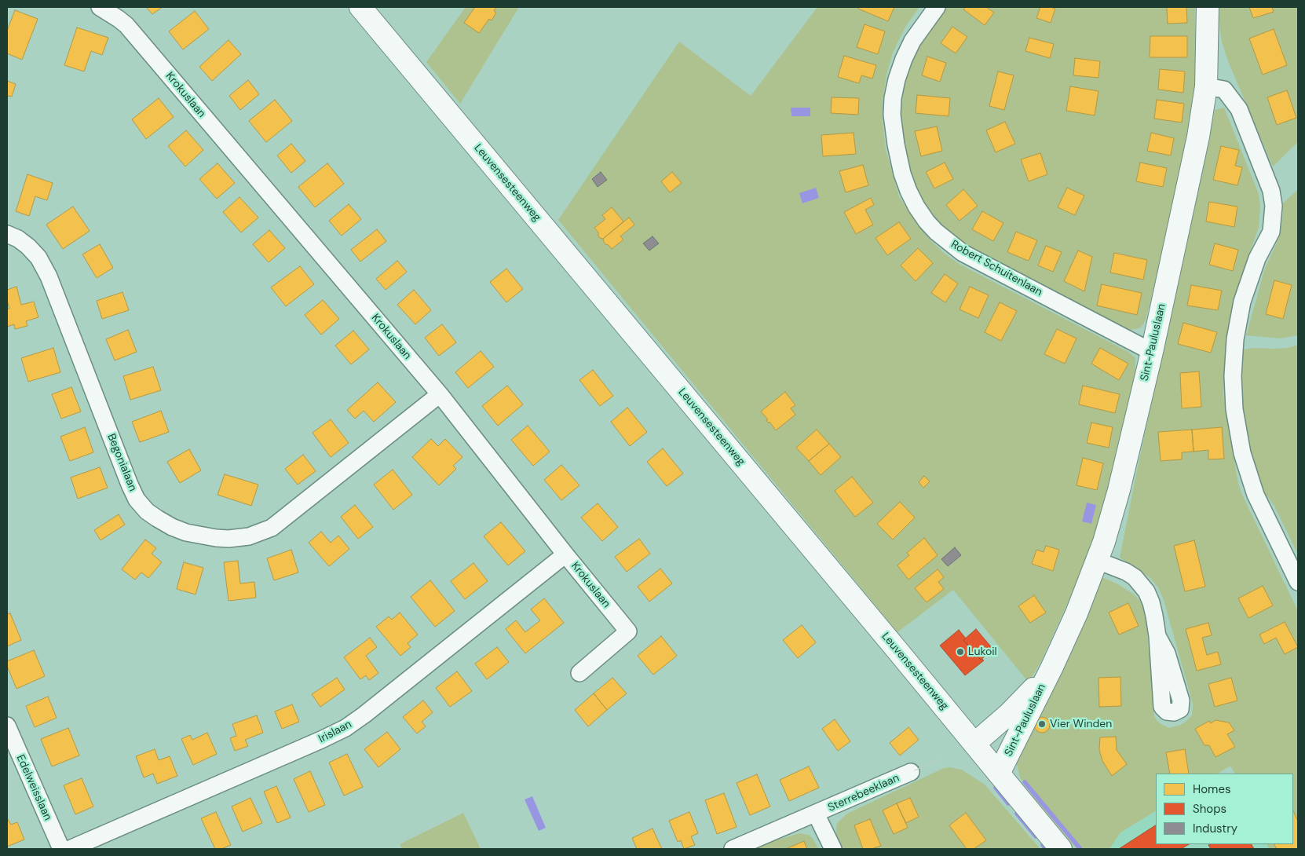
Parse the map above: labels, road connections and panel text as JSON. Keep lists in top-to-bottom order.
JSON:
{
  "streets": {
    "main road": ["Leuvensesteenweg", "Sint-Pauluslaan"],
    "street": [
      "Krokuslaan",
      "Robert Schuitenlaan",
      "Begonialaan",
      "Irislaan",
      "Edelweisslaan",
      "Sterrebeeklaan"
    ]
  },
  "crossings": [
    ["Krokuslaan", "Begonialaan"],
    ["Krokuslaan", "Irislaan"],
    ["Leuvensesteenweg", "Sint-Pauluslaan"],
    ["Robert Schuitenlaan", "Sint-Pauluslaan"]
  ],
  "places": ["Lukoil", "Vier Winden"],
  "legend": ["Homes", "Shops", "Industry"]
}
